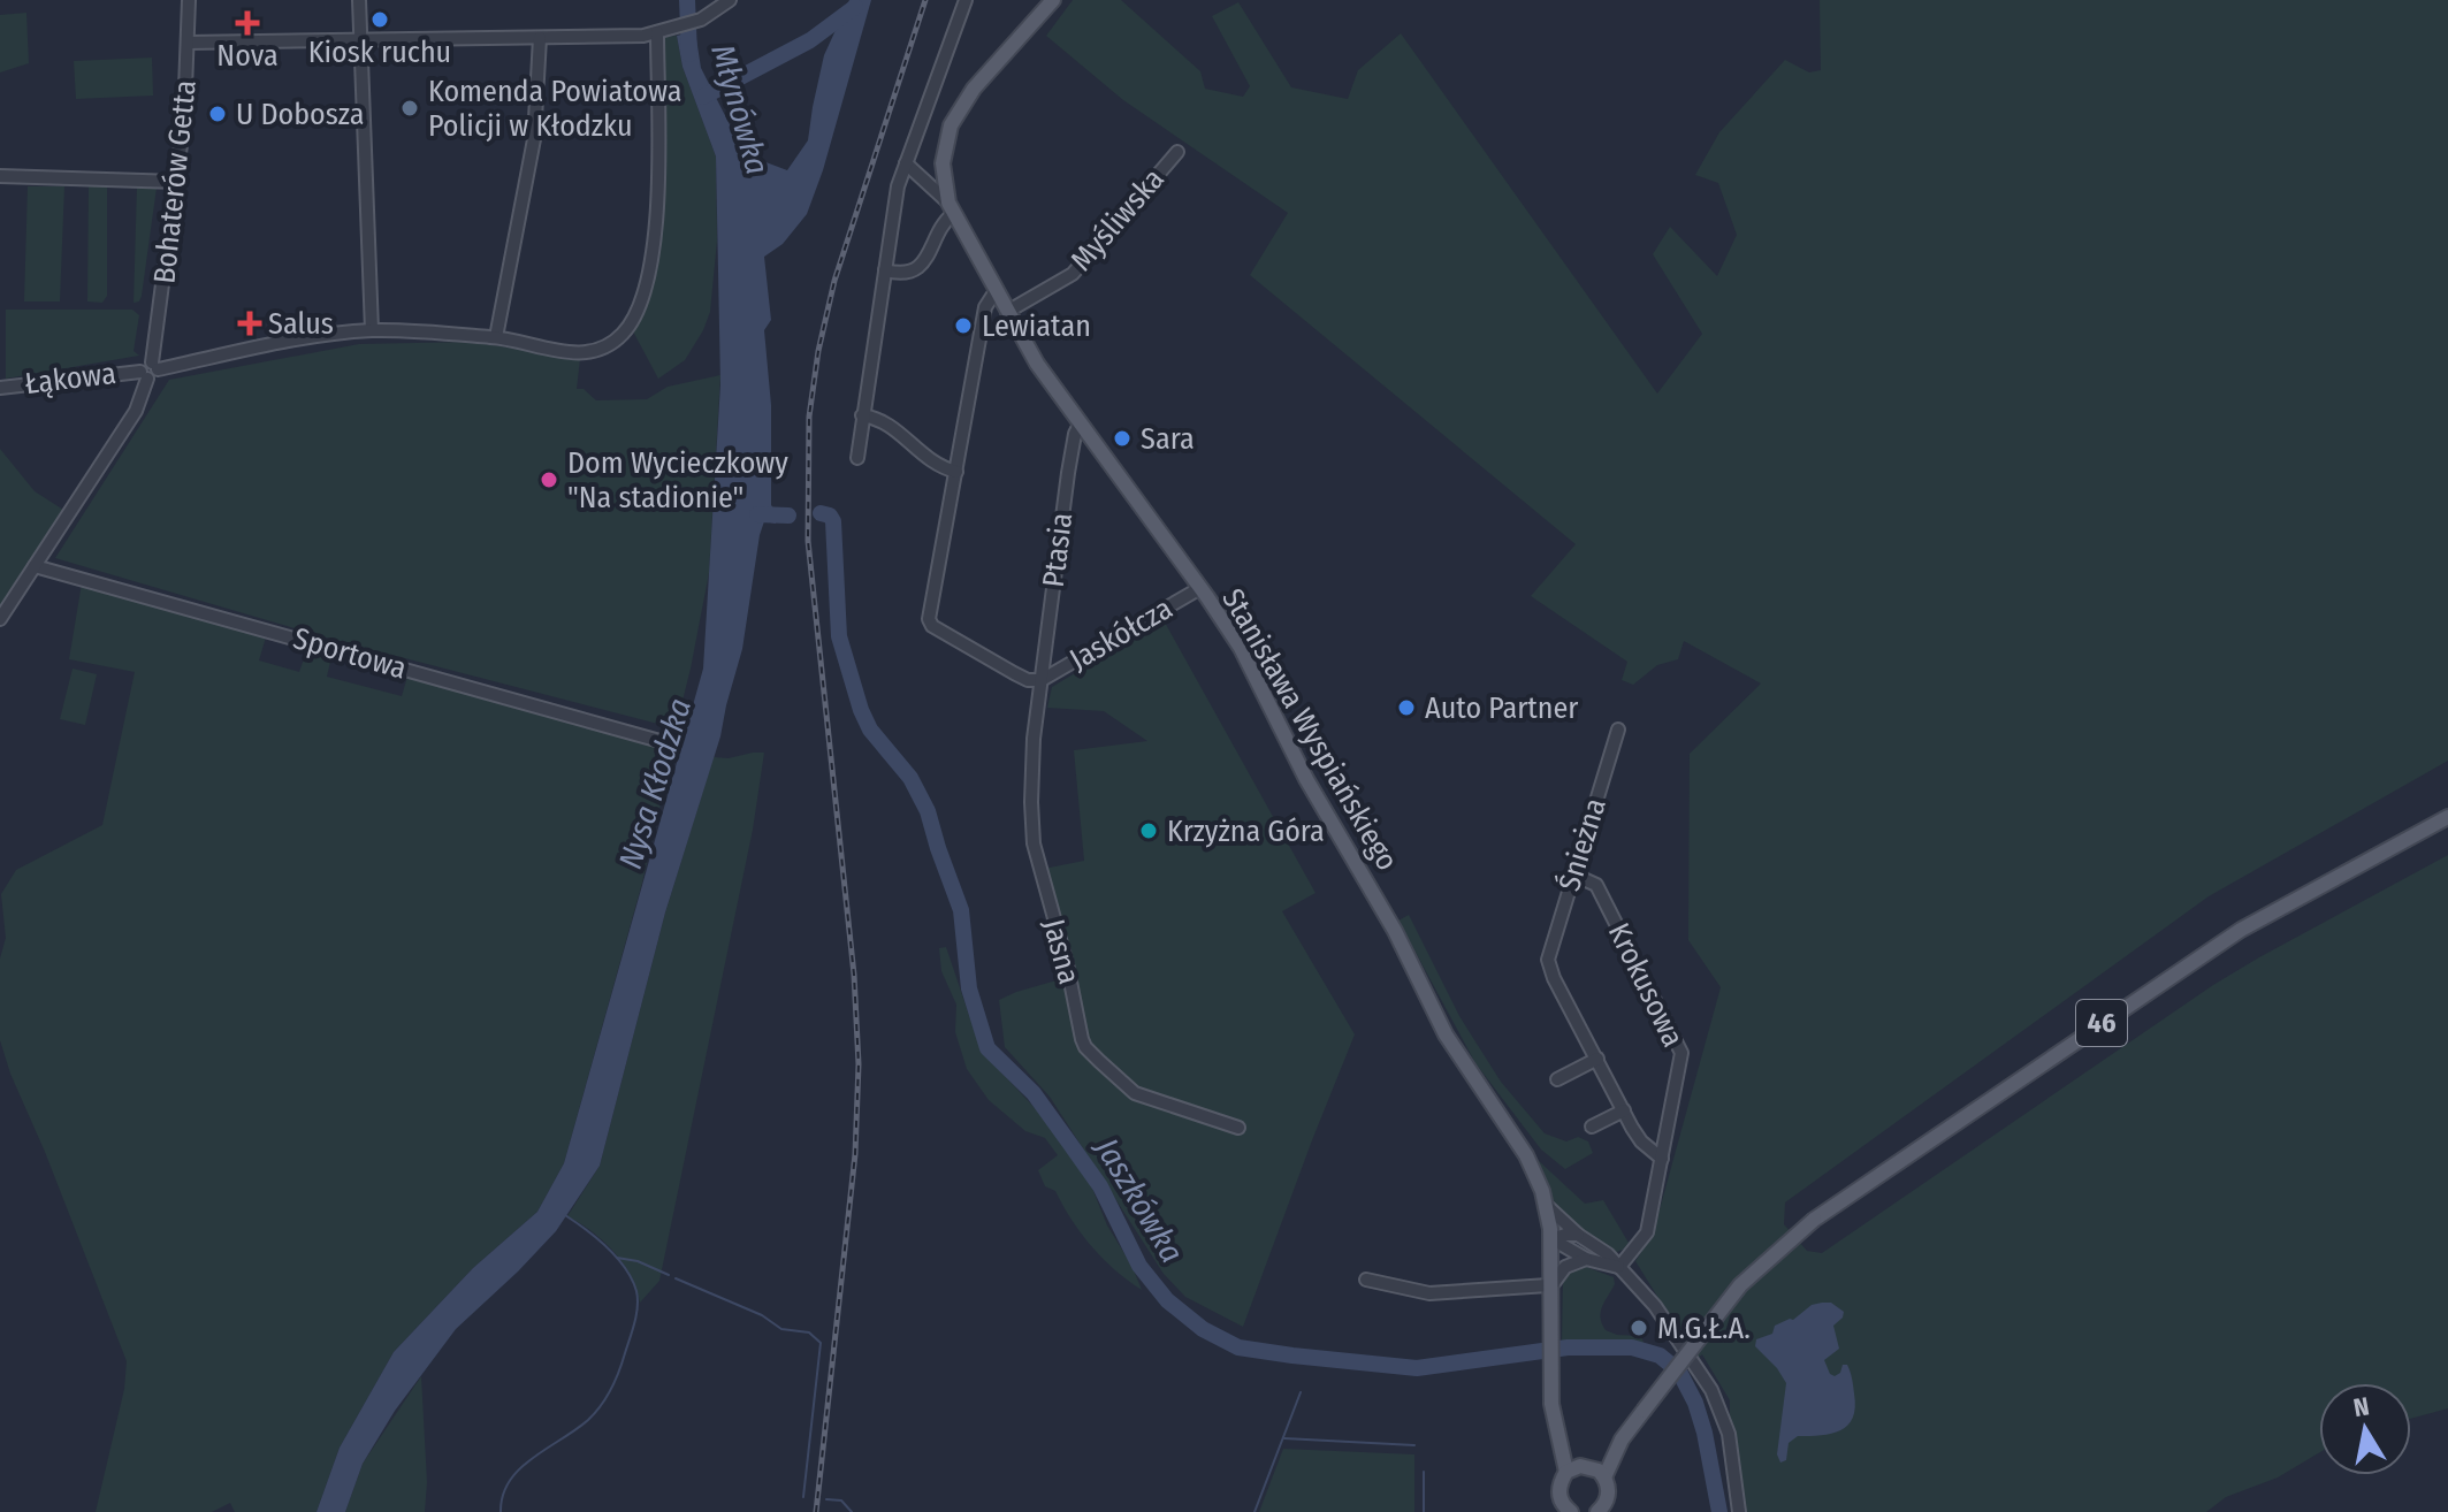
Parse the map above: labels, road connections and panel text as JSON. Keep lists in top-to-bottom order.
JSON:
{
  "streets": {
    "main road": ["Stanisława Wyspiańskiego", "46"],
    "street": [
      "Bohaterów Getta",
      "Myśliwska",
      "Łąkowa",
      "Ptasia",
      "Jaskółcza",
      "Sportowa",
      "Śnieżna",
      "Jasna",
      "Krokusowa"
    ]
  },
  "crossings": [
    ["Myśliwska", "Stanisława Wyspiańskiego"],
    ["Ptasia", "Jaskółcza"],
    ["Ptasia", "Stanisława Wyspiańskiego"],
    ["Ptasia", "Jasna"],
    ["Jaskółcza", "Stanisława Wyspiańskiego"],
    ["Jaskółcza", "Jasna"],
    ["Stanisława Wyspiańskiego", "46"],
    ["Śnieżna", "Krokusowa"]
  ],
  "water": ["Młynówka", "Nysa Kłodzka", "Jaszkówka"],
  "places": {
    "other": [
      "Kiosk ruchu",
      "Komenda Powiatowa Policji w Kłodzku",
      "U Dobosza",
      "Lewiatan",
      "Sara",
      "Dom Wycieczkowy \"Na stadionie\"",
      "Auto Partner",
      "Krzyżna Góra",
      "M.G.Ł.A."
    ],
    "health": ["Nova", "Salus"]
  },
  "north": "top"
}
